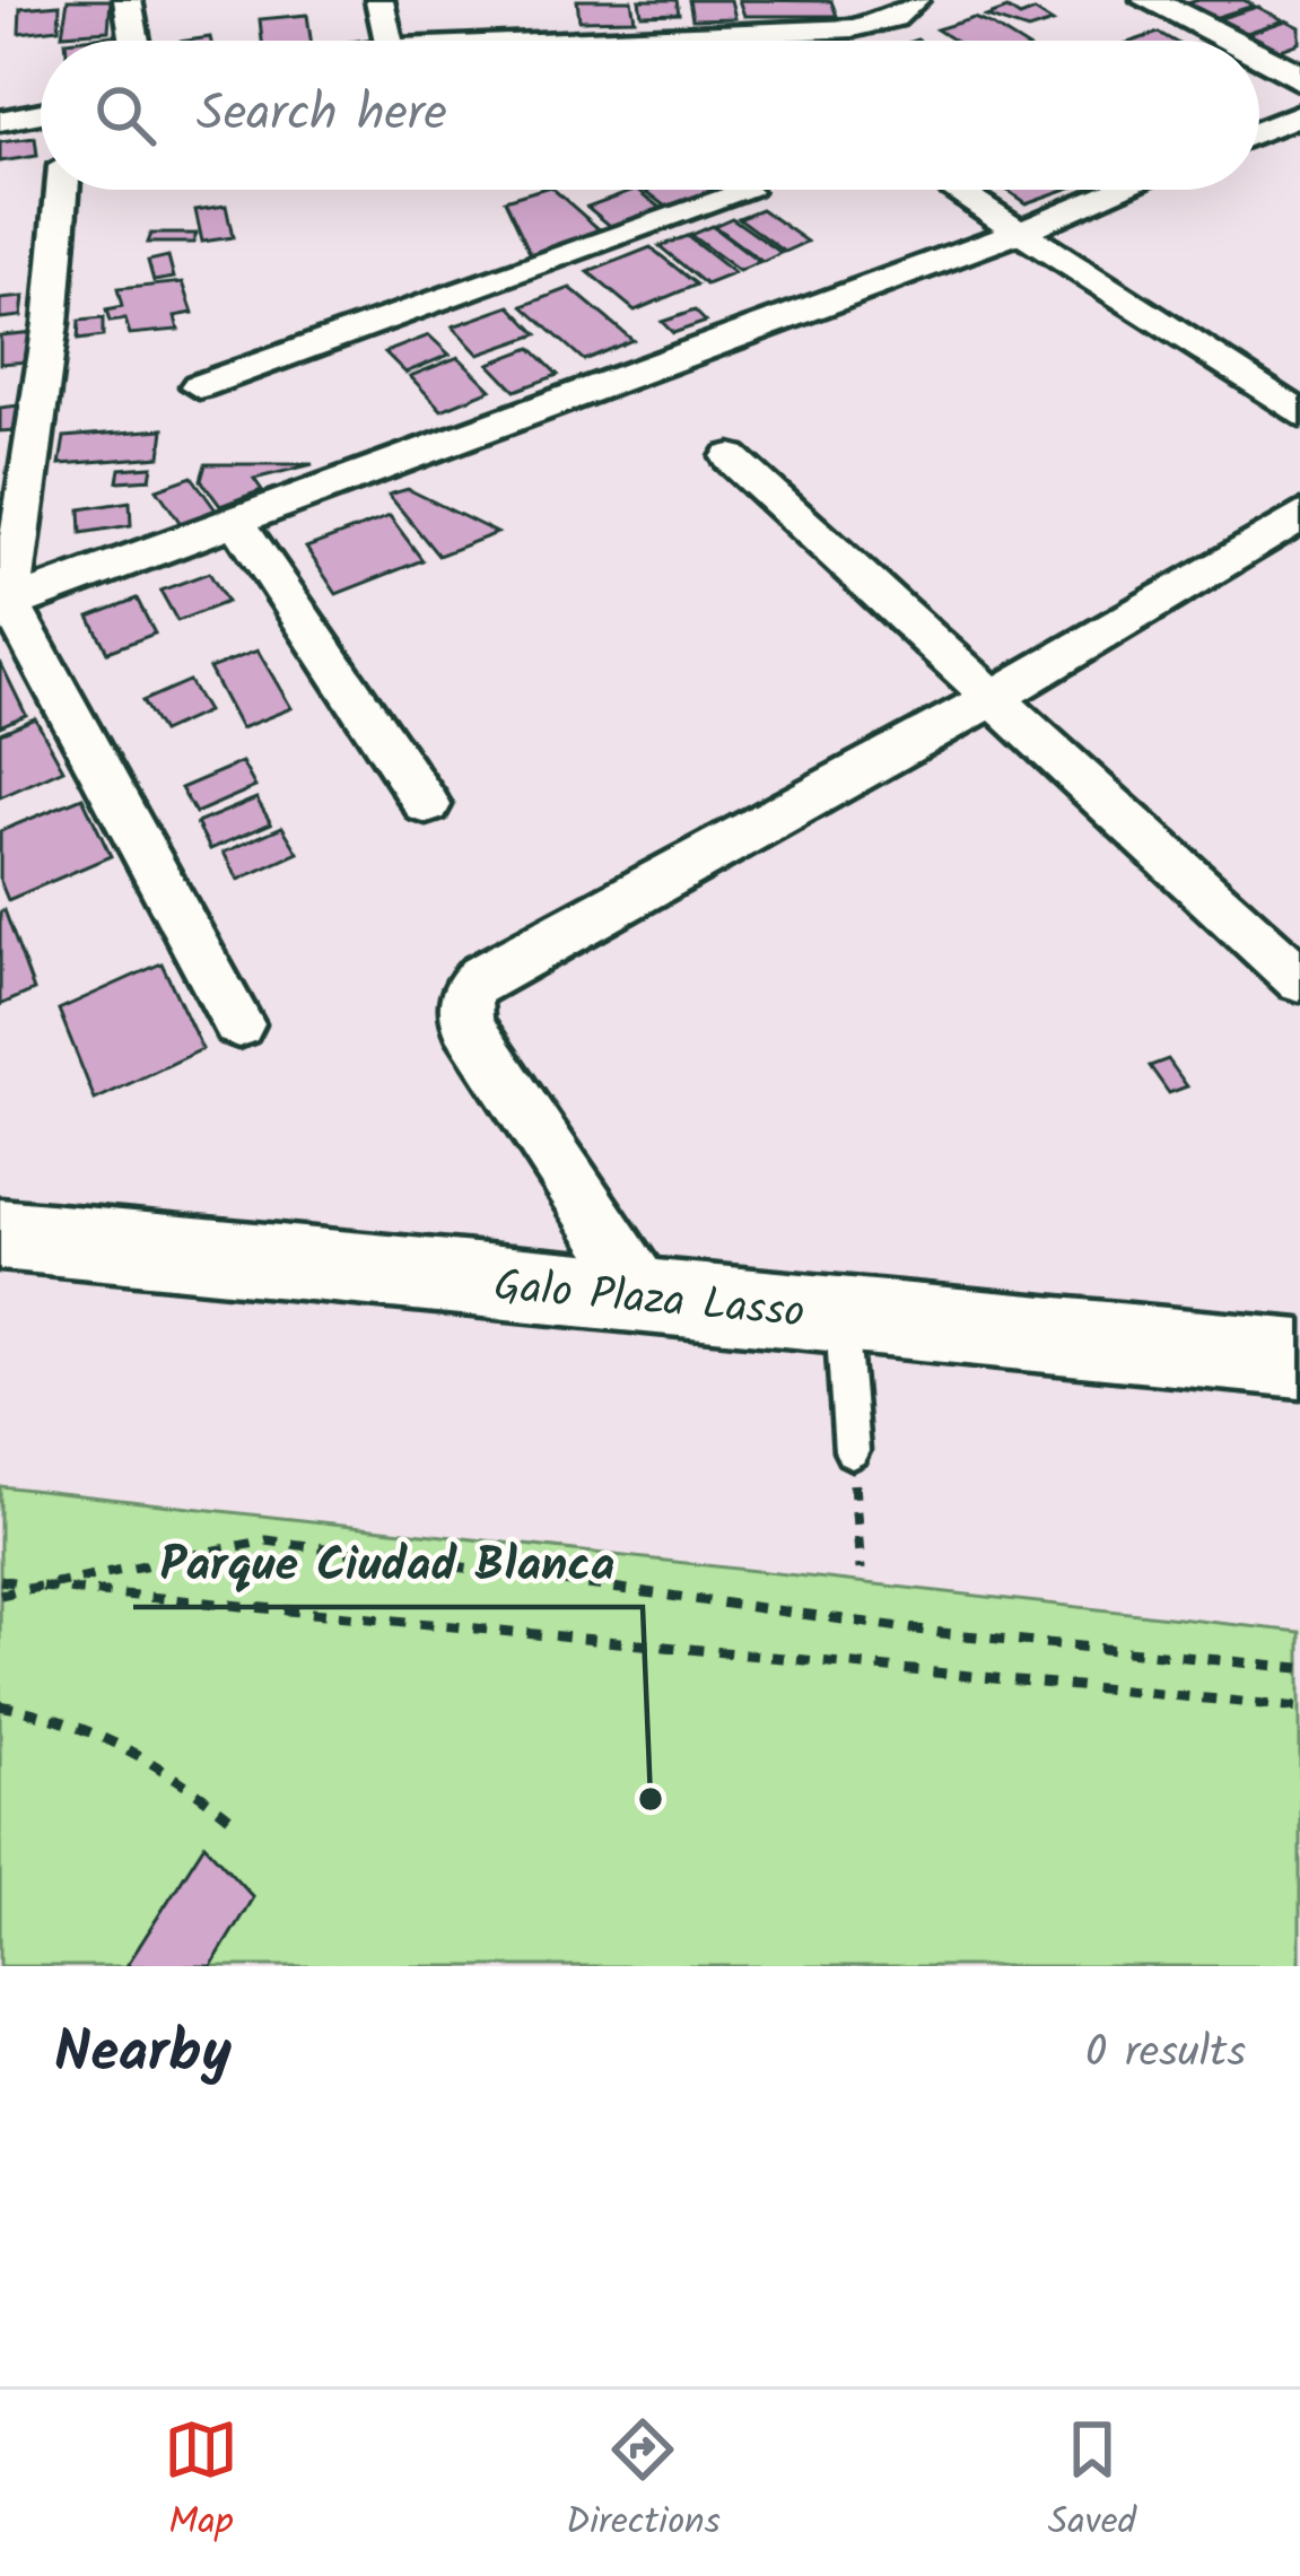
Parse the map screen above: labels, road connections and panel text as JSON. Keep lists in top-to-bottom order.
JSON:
{
  "streets": {
    "street": ["Galo Plaza Lasso"]
  },
  "places": ["Parque Ciudad Blanca"],
  "page": {
    "search": "Search here",
    "heading": ["Nearby", "0 results"],
    "nav": ["Map", "Directions", "Saved"]
  }
}
